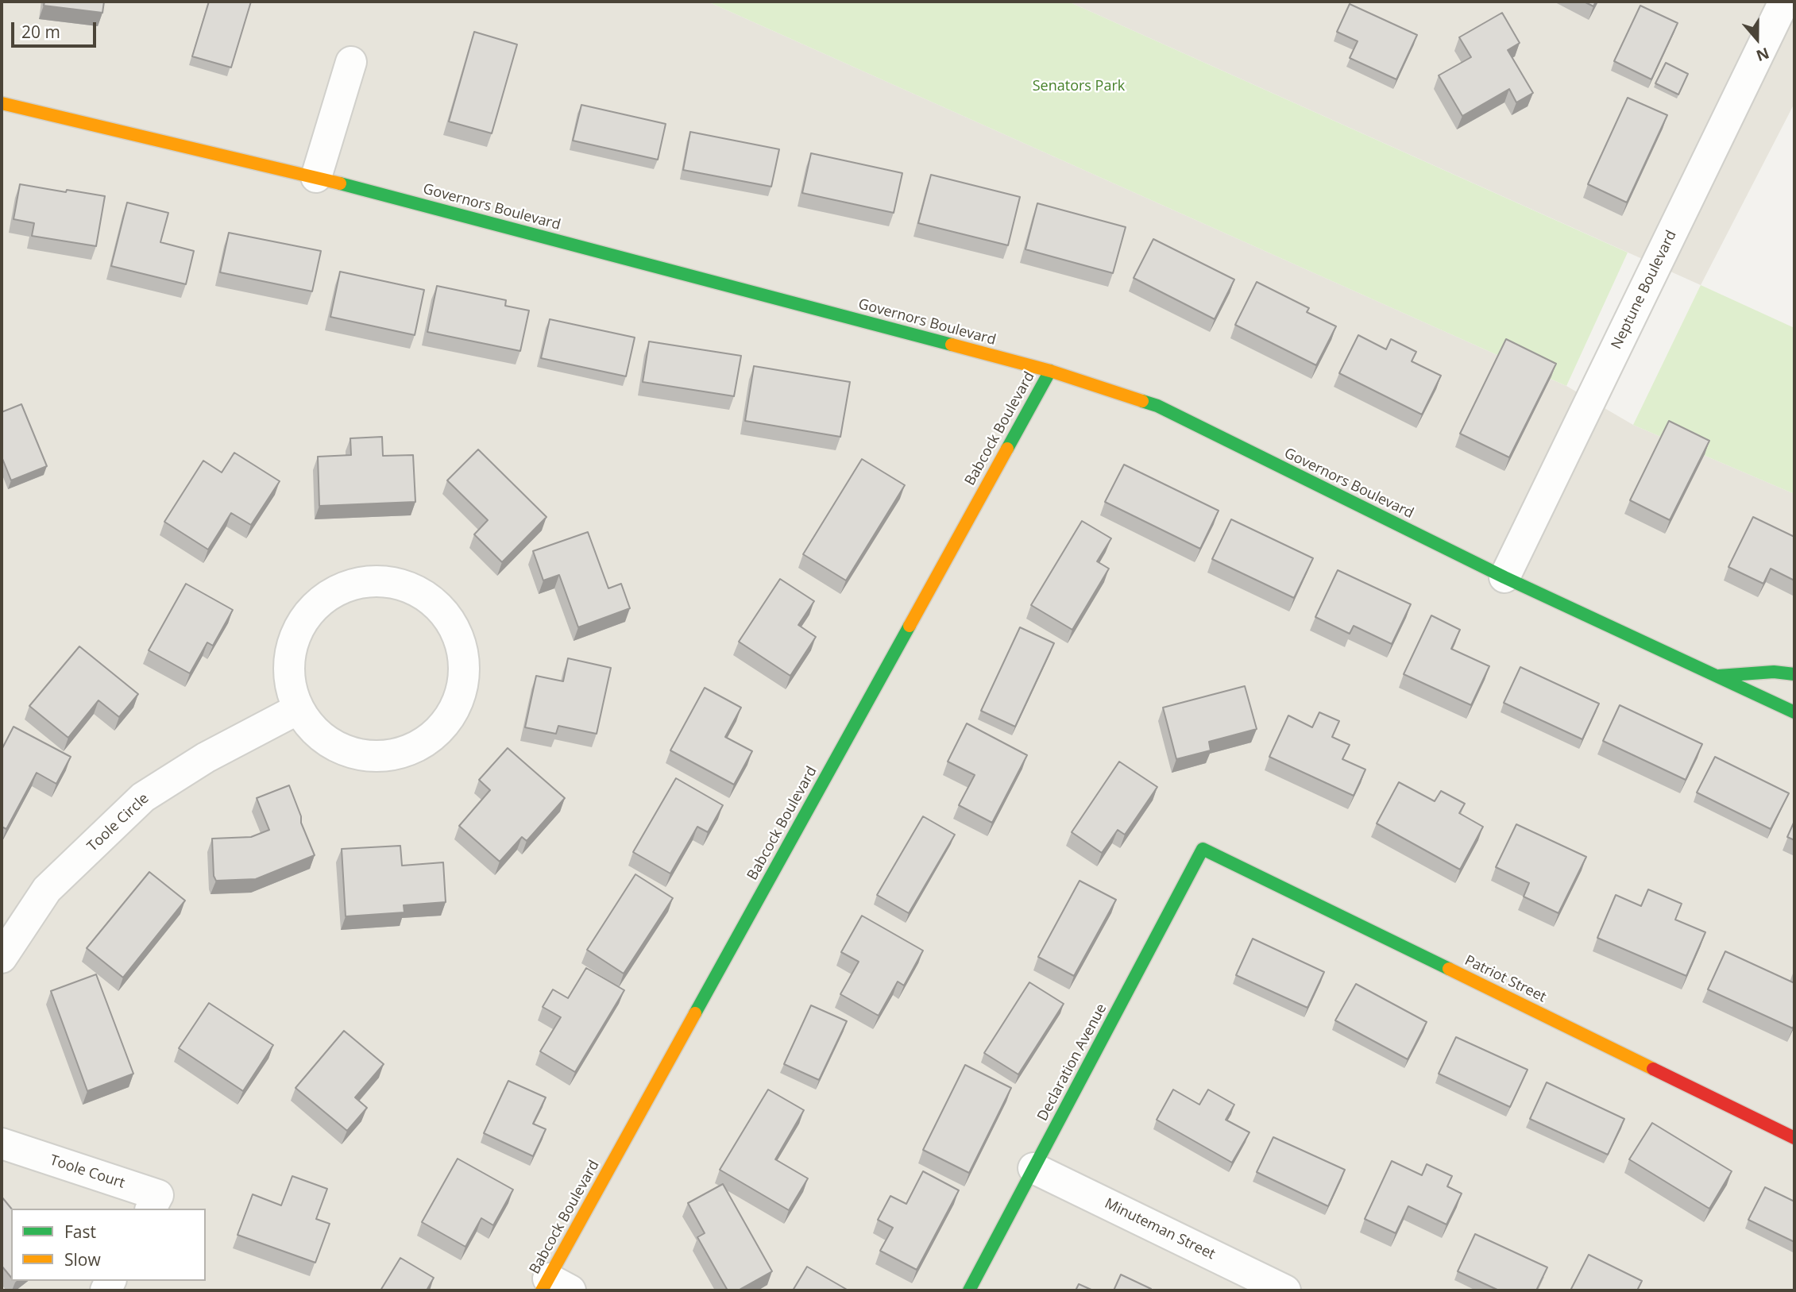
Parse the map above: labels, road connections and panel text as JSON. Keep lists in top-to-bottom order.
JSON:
{
  "streets": {
    "street": [
      "Governors Boulevard",
      "Neptune Boulevard",
      "Babcock Boulevard",
      "Toole Circle",
      "Patriot Street",
      "Declaration Avenue",
      "Toole Court",
      "Minuteman Street"
    ]
  },
  "crossings": [
    ["Governors Boulevard", "Neptune Boulevard"],
    ["Governors Boulevard", "Babcock Boulevard"],
    ["Patriot Street", "Declaration Avenue"],
    ["Declaration Avenue", "Minuteman Street"]
  ],
  "parks": ["Senators Park"],
  "legend": ["Fast", "Slow"],
  "scale_bar": "20 m",
  "north": "bottom"
}
